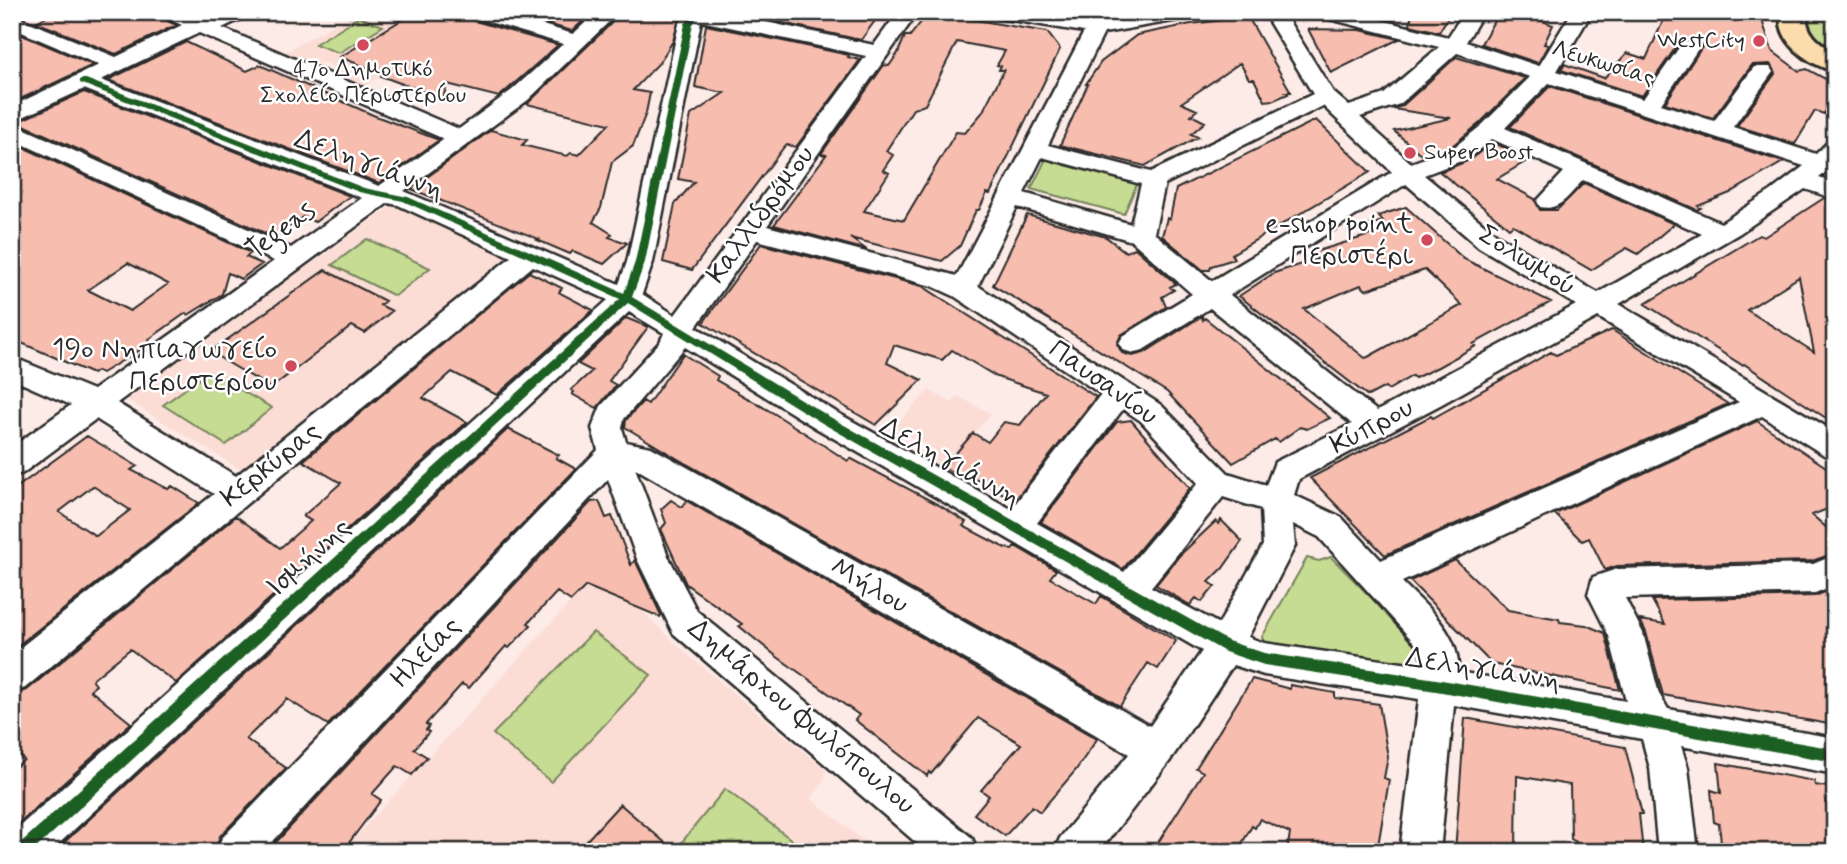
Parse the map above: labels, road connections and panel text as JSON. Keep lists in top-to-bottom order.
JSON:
{
  "streets": {
    "street": [
      "Λευκωσίας",
      "Δεληγιάννη",
      "Καλλιδρόμου",
      "Tegeas",
      "Σολωμού",
      "Παυσανίου",
      "Κύπρου",
      "Κερκύρας",
      "Ισμήνης",
      "Μήλου",
      "Ηλείας",
      "Δημάρχου Φωλόπουλου"
    ]
  },
  "crossings": [
    ["Λευκωσίας", "Κύπρου"],
    ["Δεληγιάννη", "Καλλιδρόμου"],
    ["Δεληγιάννη", "Tegeas"],
    ["Δεληγιάννη", "Παυσανίου"],
    ["Δεληγιάννη", "Κύπρου"],
    ["Δεληγιάννη", "Κερκύρας"],
    ["Δεληγιάννη", "Ισμήνης"],
    ["Καλλιδρόμου", "Παυσανίου"],
    ["Καλλιδρόμου", "Μήλου"],
    ["Καλλιδρόμου", "Ηλείας"],
    ["Καλλιδρόμου", "Δημάρχου Φωλόπουλου"],
    ["Σολωμού", "Κύπρου"],
    ["Παυσανίου", "Κύπρου"],
    ["Κύπρου", "Μήλου"],
    ["Μήλου", "Ηλείας"],
    ["Μήλου", "Δημάρχου Φωλόπουλου"],
    ["Ηλείας", "Δημάρχου Φωλόπουλου"]
  ],
  "places": [
    "WestCity",
    "47ο Δημοτικό Σχολείο Περιστερίου",
    "Super Boost",
    "e-shop point Περιστέρι",
    "19ο Νηπιαγωγείο Περιστερίου"
  ]
}
